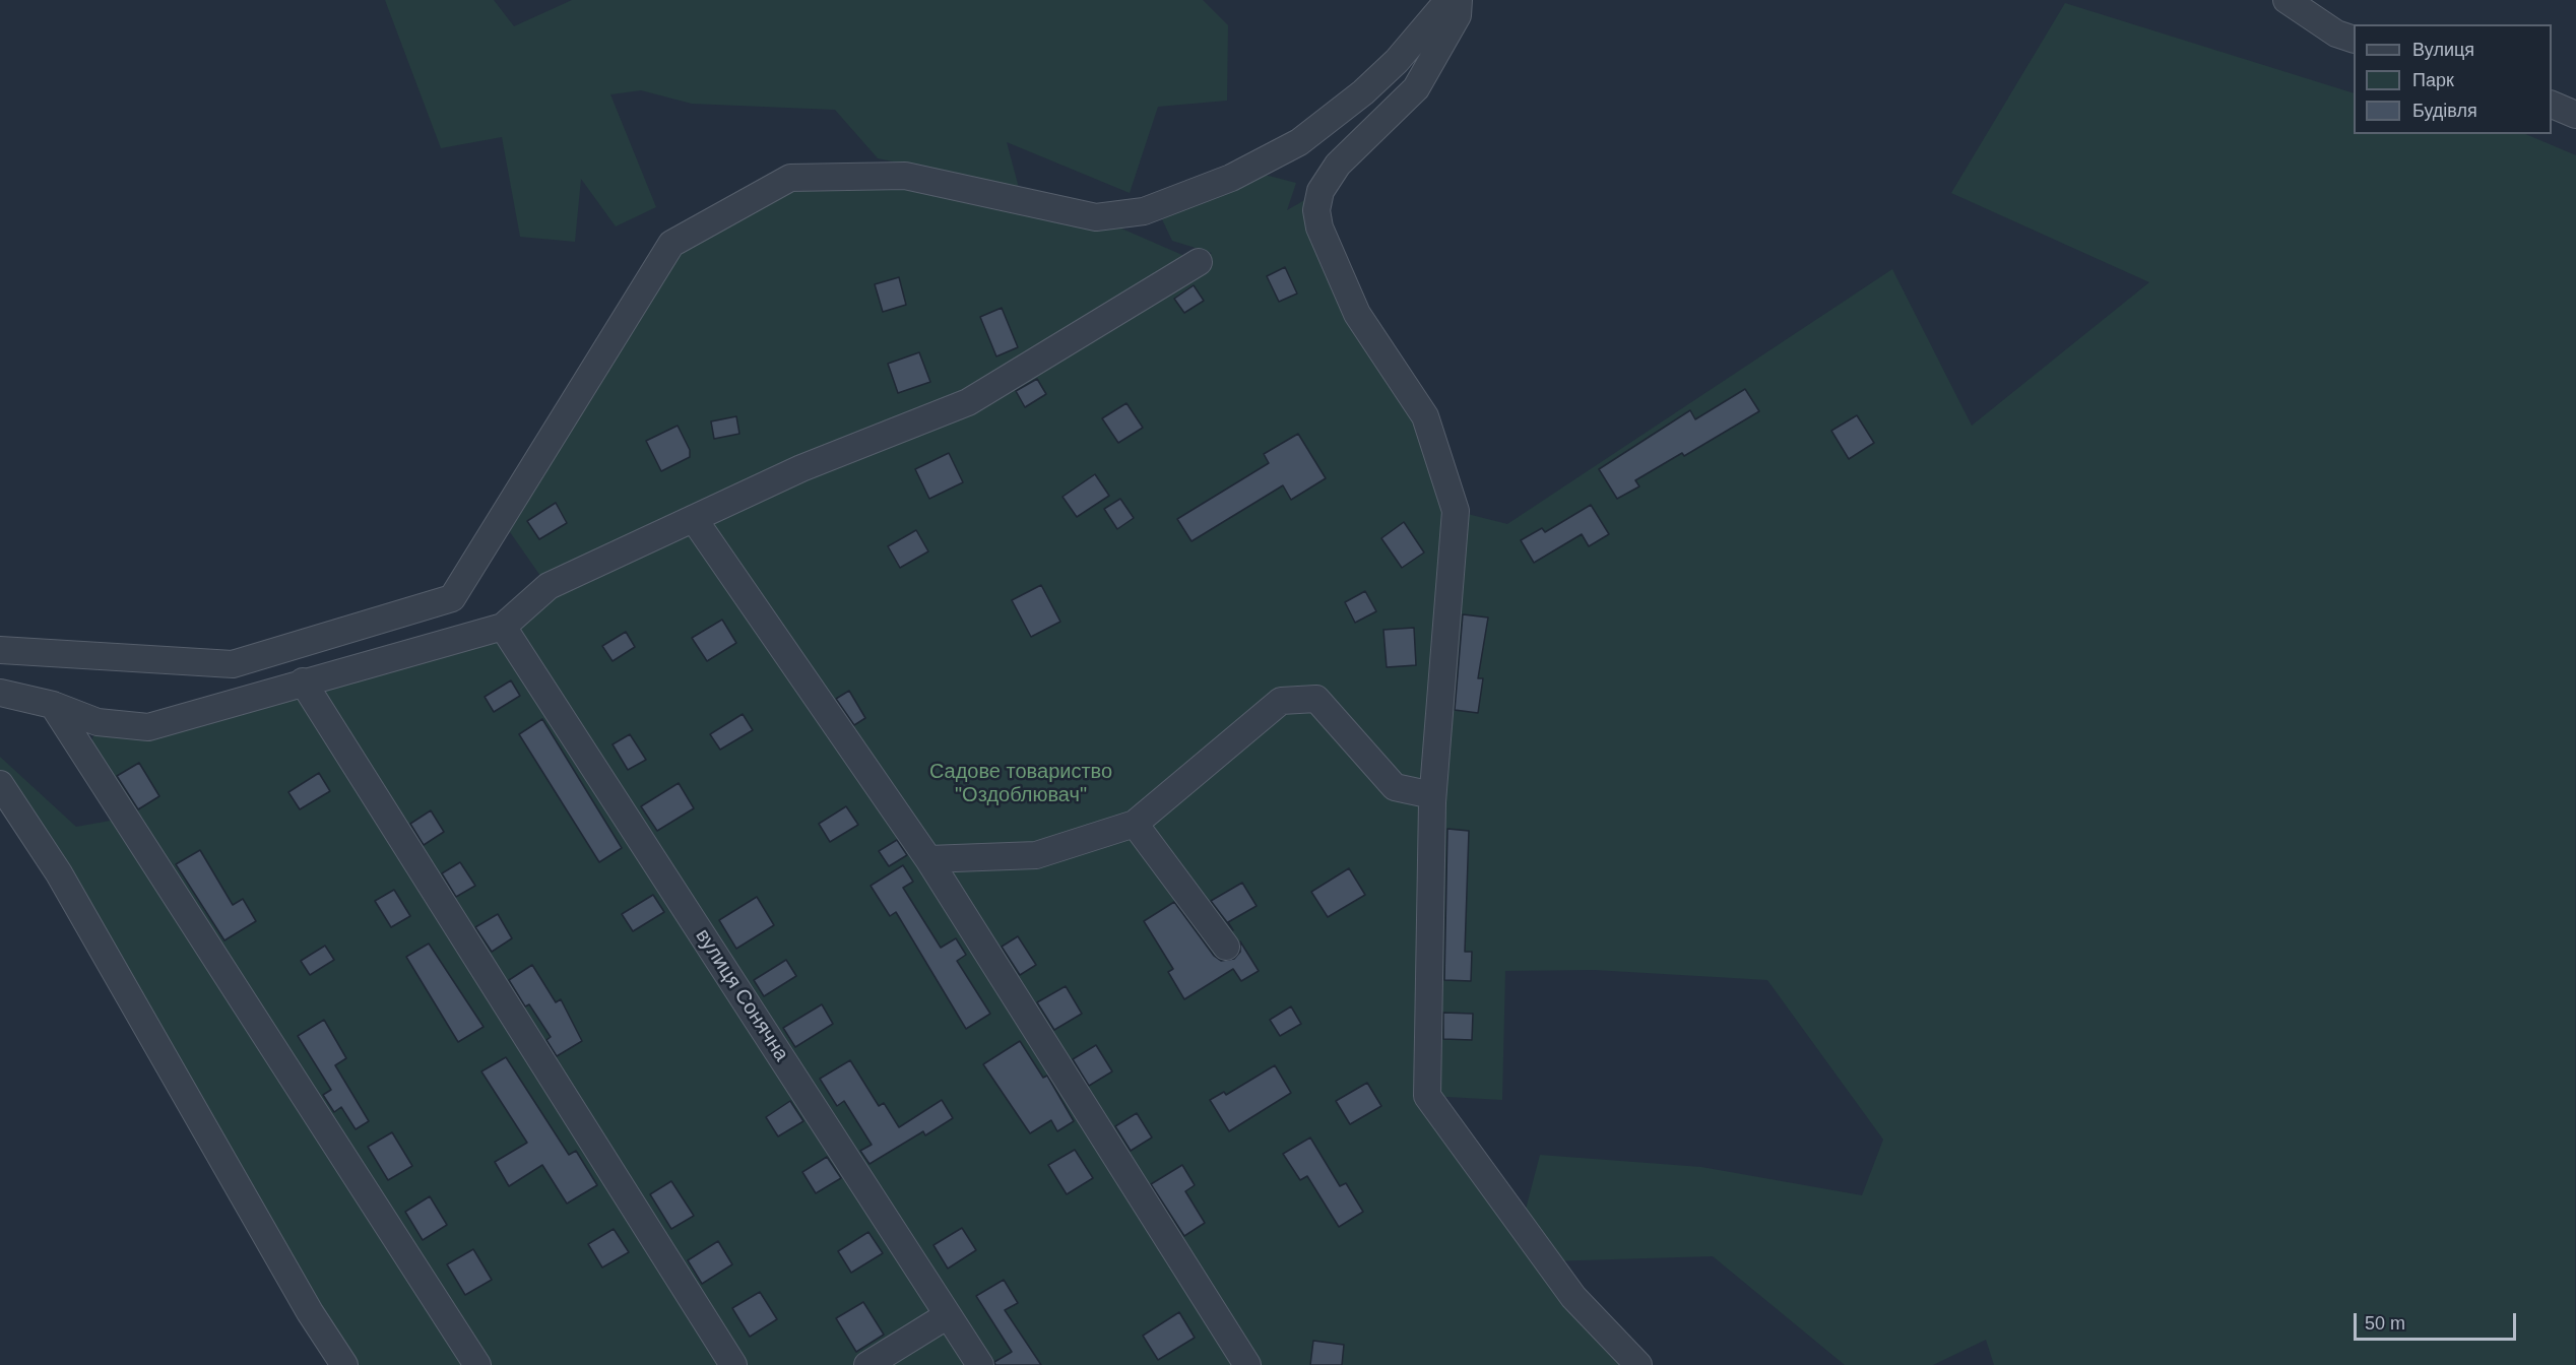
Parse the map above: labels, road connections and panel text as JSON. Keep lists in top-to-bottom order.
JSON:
{
  "streets": {
    "street": ["вулиця Сонячна"]
  },
  "parks": ["Садове товариство \"Оздоблювач\""],
  "legend": ["Вулиця", "Парк", "Будівля"],
  "scale_bar": "50 m"
}
